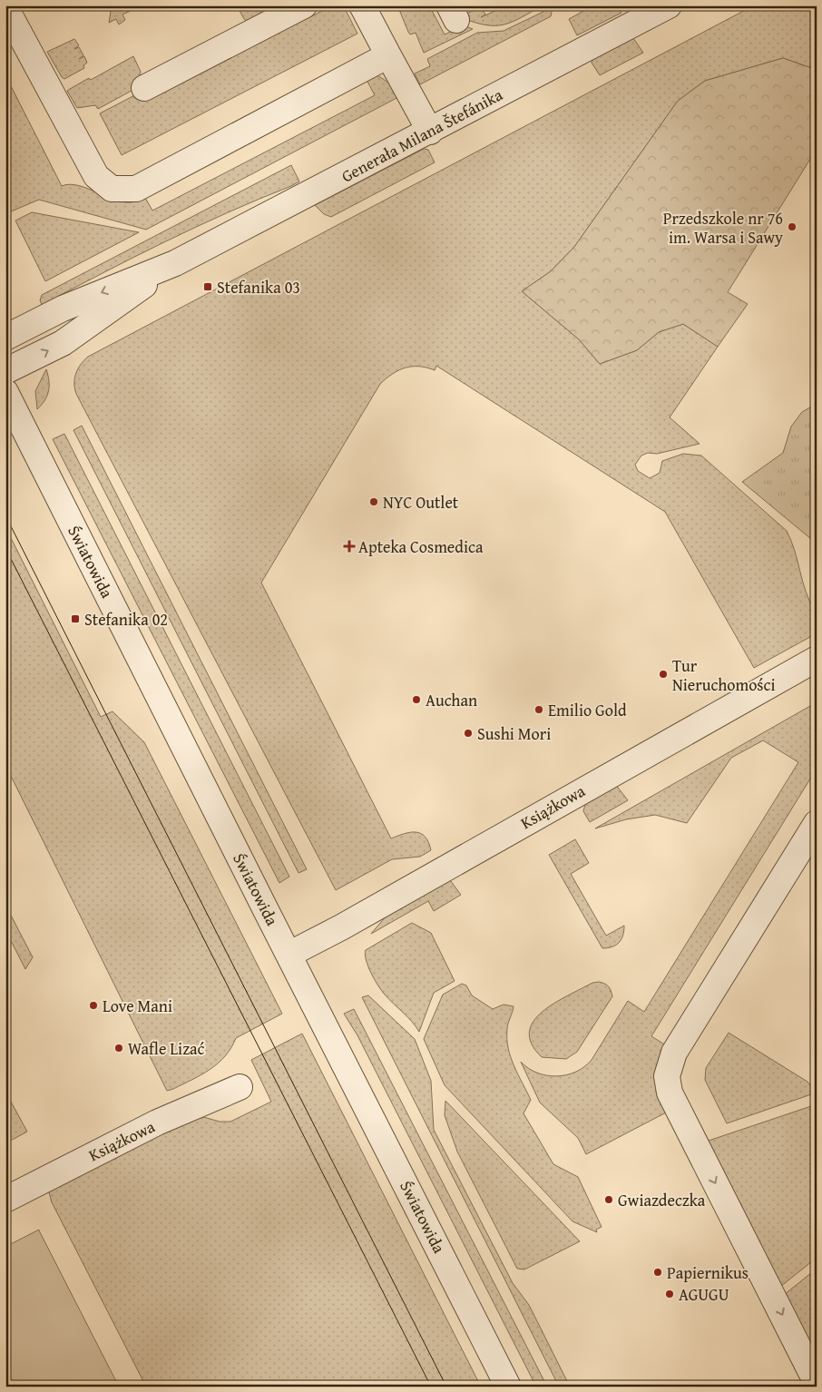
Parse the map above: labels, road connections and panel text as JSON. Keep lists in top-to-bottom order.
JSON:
{
  "streets": {
    "street": ["Generała Milana Štefánika", "Światowida", "Książkowa"]
  },
  "crossings": [
    ["Światowida", "Książkowa"]
  ],
  "places": {
    "other": [
      "Przedszkole nr 76 im. Warsa i Sawy",
      "NYC Outlet",
      "Tur Nieruchomości",
      "Auchan",
      "Emilio Gold",
      "Sushi Mori",
      "Love Mani",
      "Wafle Lizać",
      "Gwiazdeczka",
      "Papiernikus",
      "AGUGU"
    ],
    "transit": ["Stefanika 03", "Stefanika 02"],
    "health": ["Apteka Cosmedica"]
  }
}
